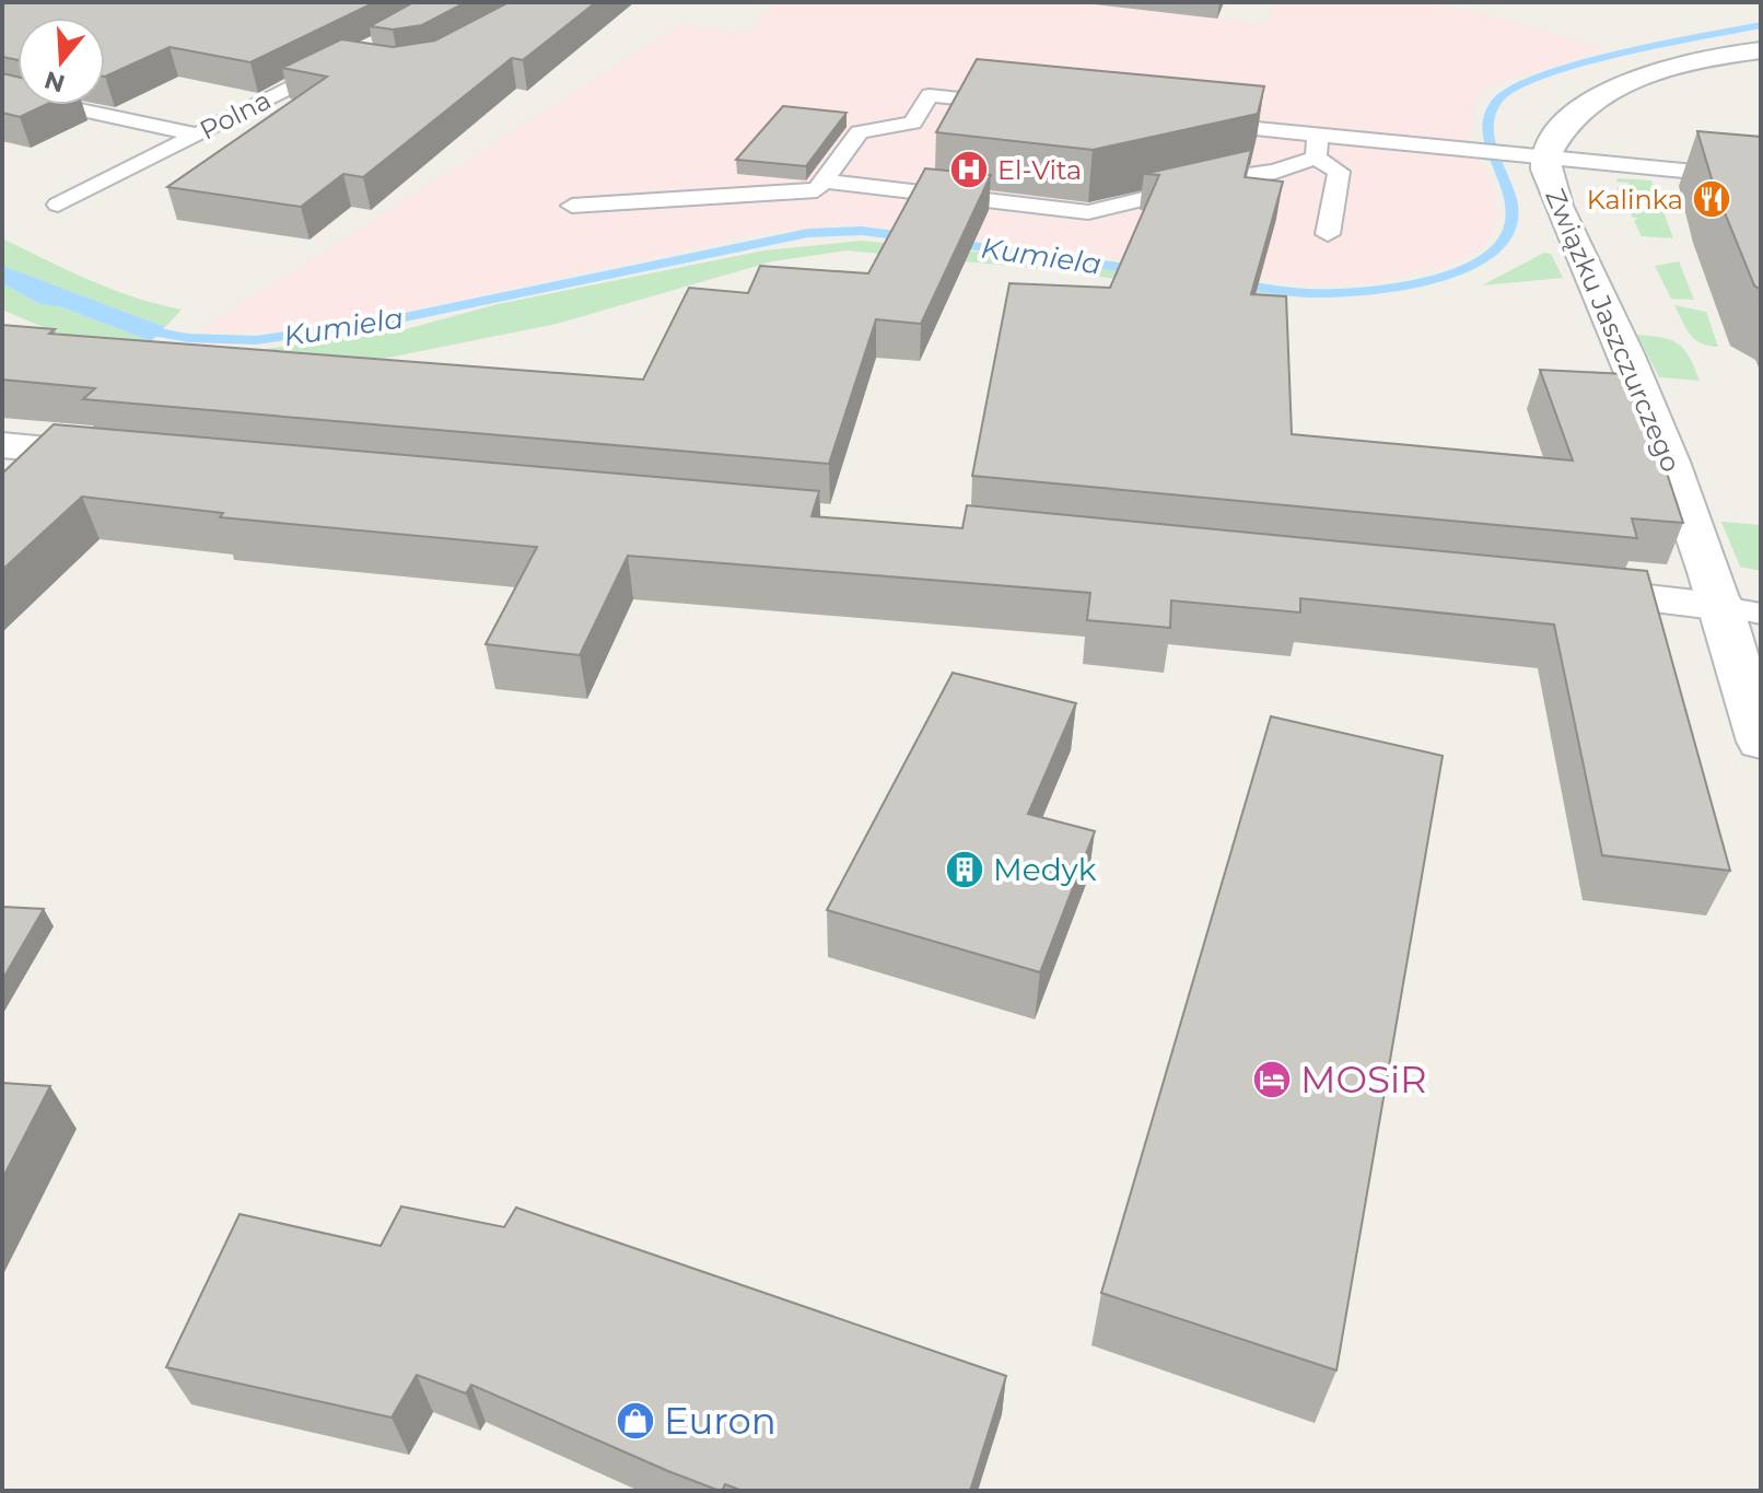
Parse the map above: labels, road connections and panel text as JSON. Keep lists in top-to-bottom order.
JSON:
{
  "streets": {
    "street": ["Związku Jaszczurczego"],
    "lane": ["Polna"]
  },
  "water": ["Kumiela"],
  "places": {
    "hospital": ["El-Vita"],
    "restaurant": ["Kalinka"],
    "building": ["Medyk"],
    "hotel": ["MOSiR"],
    "shop": ["Euron"]
  },
  "north": "bottom"
}
